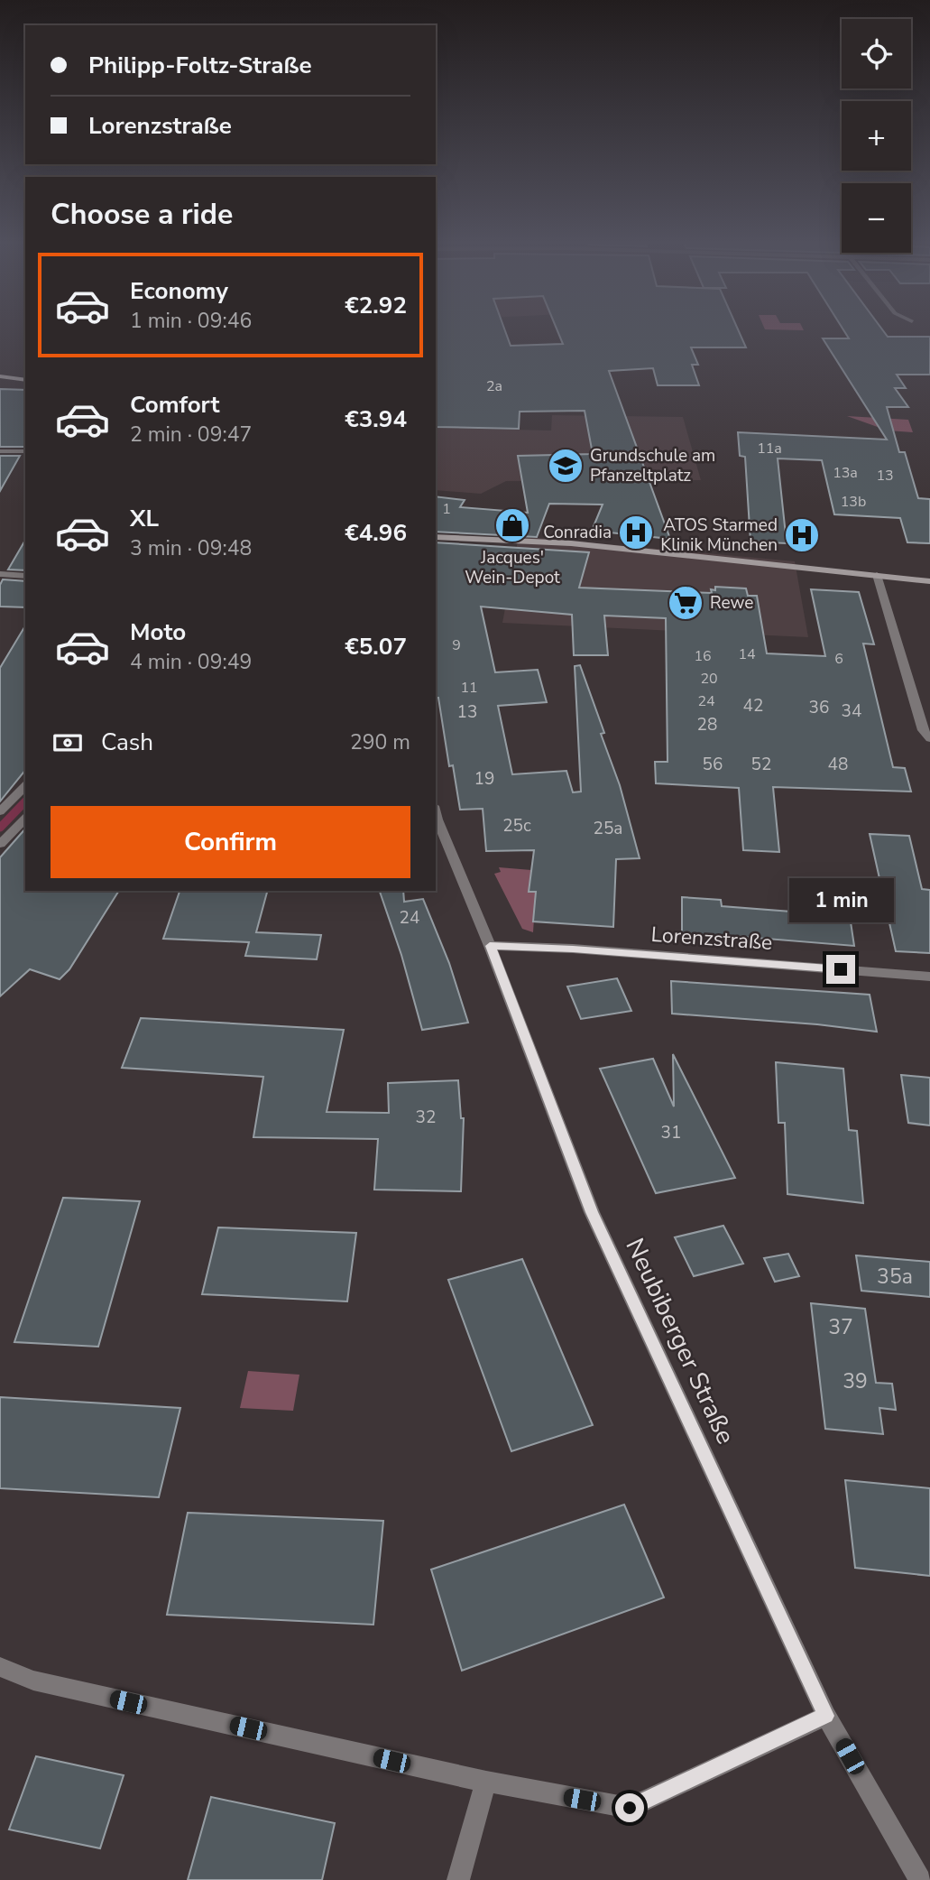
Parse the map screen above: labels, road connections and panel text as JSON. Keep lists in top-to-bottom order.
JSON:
{
  "streets": {
    "street": ["Lorenzstraße", "Neubiberger Straße"]
  },
  "crossings": [
    ["Lorenzstraße", "Neubiberger Straße"]
  ],
  "places": {
    "school or university": ["Grundschule am Pfanzeltplatz"],
    "shop": ["Jacques' Wein-Depot"],
    "hospital": ["Conradia", "ATOS Starmed Klinik München"],
    "supermarket": ["Rewe"]
  },
  "house_numbers": [
    "2a",
    "11a",
    "13a",
    "13",
    "13b",
    "1",
    "9",
    "14",
    "16",
    "6",
    "20",
    "11",
    "24",
    "42",
    "36",
    "34",
    "13",
    "28",
    "56",
    "52",
    "48",
    "19",
    "25c",
    "25a",
    "24",
    "32",
    "31",
    "35a",
    "37",
    "39"
  ],
  "page": {
    "map_buttons": ["+", "−"],
    "banner": ["Philipp-Foltz-Straße", "Lorenzstraße"],
    "heading": "Choose a ride",
    "list": [
      {
        "name": "Economy",
        "note": "1 min · 09:46",
        "value": "€2.92"
      },
      {
        "name": "Comfort",
        "note": "2 min · 09:47",
        "value": "€3.94"
      },
      {
        "name": "XL",
        "note": "3 min · 09:48",
        "value": "€4.96"
      },
      {
        "name": "Moto",
        "note": "4 min · 09:49",
        "value": "€5.07"
      }
    ],
    "pay": ["Cash", "290 m"],
    "buttons": "Confirm",
    "bubble": "1 min"
  }
}
